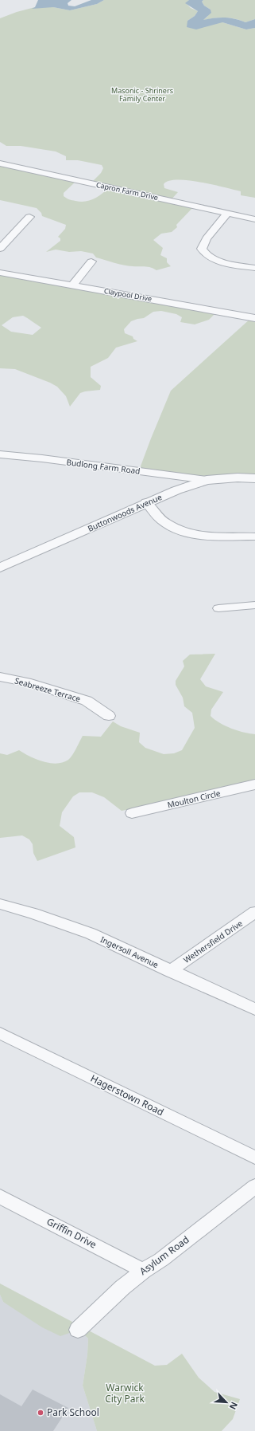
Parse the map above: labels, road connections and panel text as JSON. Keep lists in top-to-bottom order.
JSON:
{
  "streets": {
    "street": [
      "Capron Farm Drive",
      "Claypool Drive",
      "Budlong Farm Road",
      "Buttonwoods Avenue",
      "Seabreeze Terrace",
      "Moulton Circle",
      "Wethersfield Drive",
      "Ingersoll Avenue",
      "Hagerstown Road",
      "Griffin Drive",
      "Asylum Road"
    ]
  },
  "crossings": [
    ["Budlong Farm Road", "Buttonwoods Avenue"],
    ["Wethersfield Drive", "Ingersoll Avenue"],
    ["Griffin Drive", "Asylum Road"]
  ],
  "parks": ["Masonic - Shriners Family Center", "Warwick City Park"],
  "places": ["Park School"],
  "north": "bottom right"
}
